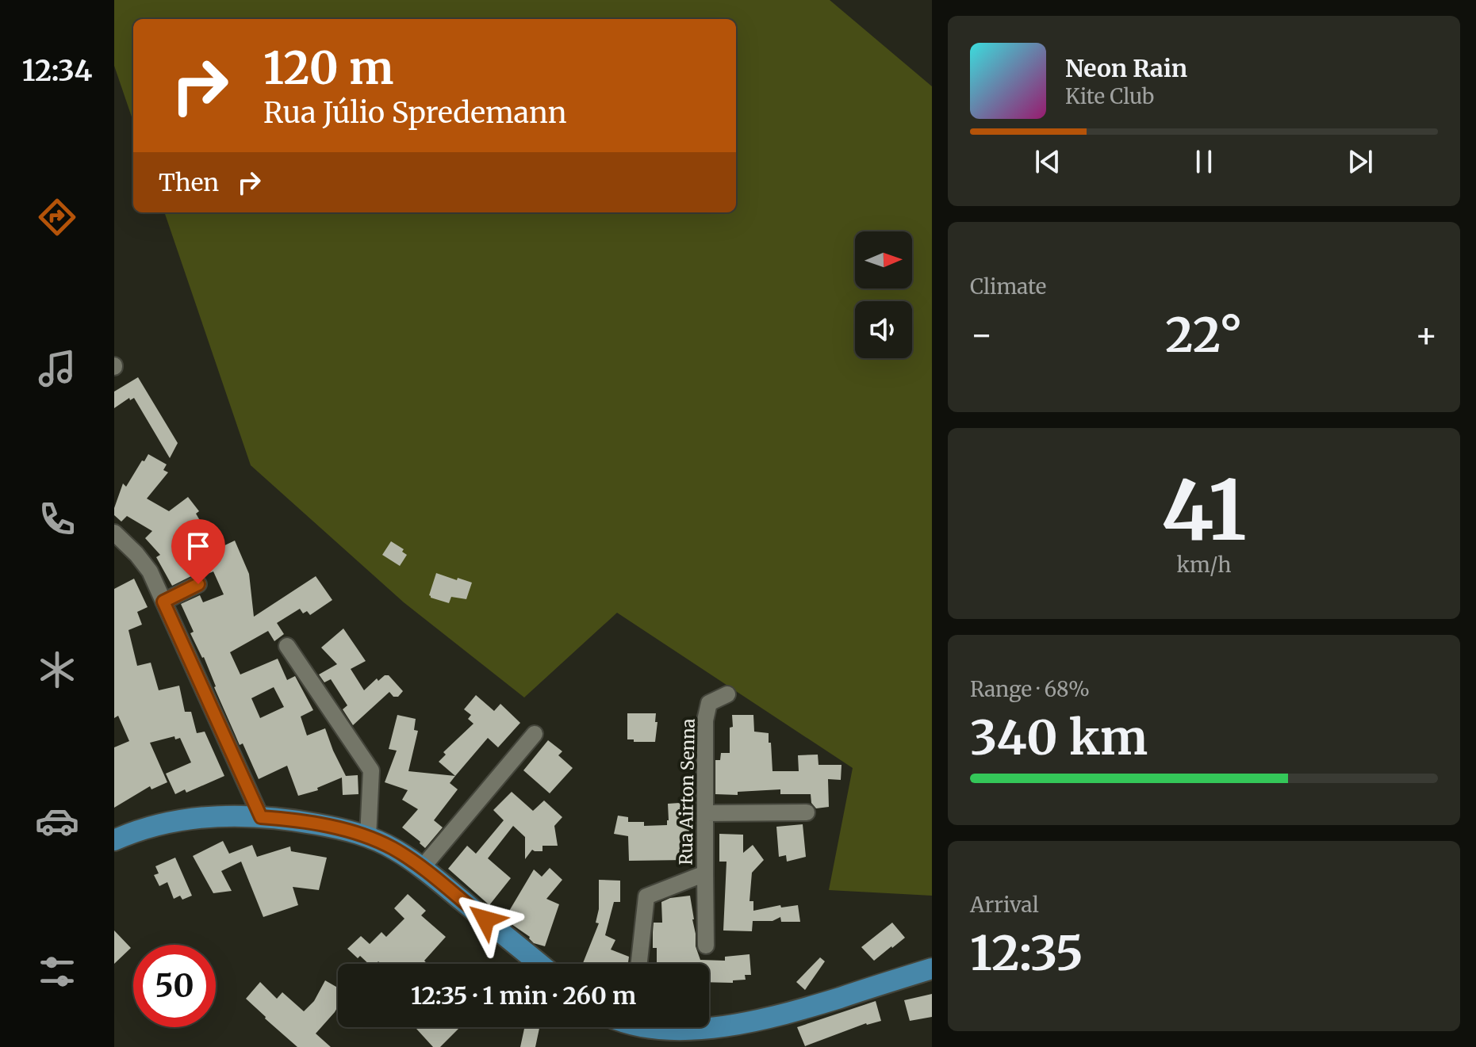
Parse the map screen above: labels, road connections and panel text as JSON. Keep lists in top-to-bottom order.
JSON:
{
  "streets": {
    "street": ["Rua Airton Senna"]
  },
  "north": "right",
  "page": {
    "tabs": "12:34",
    "turn": ["120 m", "Rua Júlio Spredemann"],
    "song": ["Neon Rain", "Kite Club"],
    "then": "Then",
    "tile": [
      "Climate",
      ["41", "km/h"],
      ["Range · 68%", "340 km"],
      ["Arrival", "12:35"]
    ],
    "heat": ["−", "22°", "+"],
    "limit": "50",
    "trip": "12:35 · 1 min · 260 m"
  }
}
